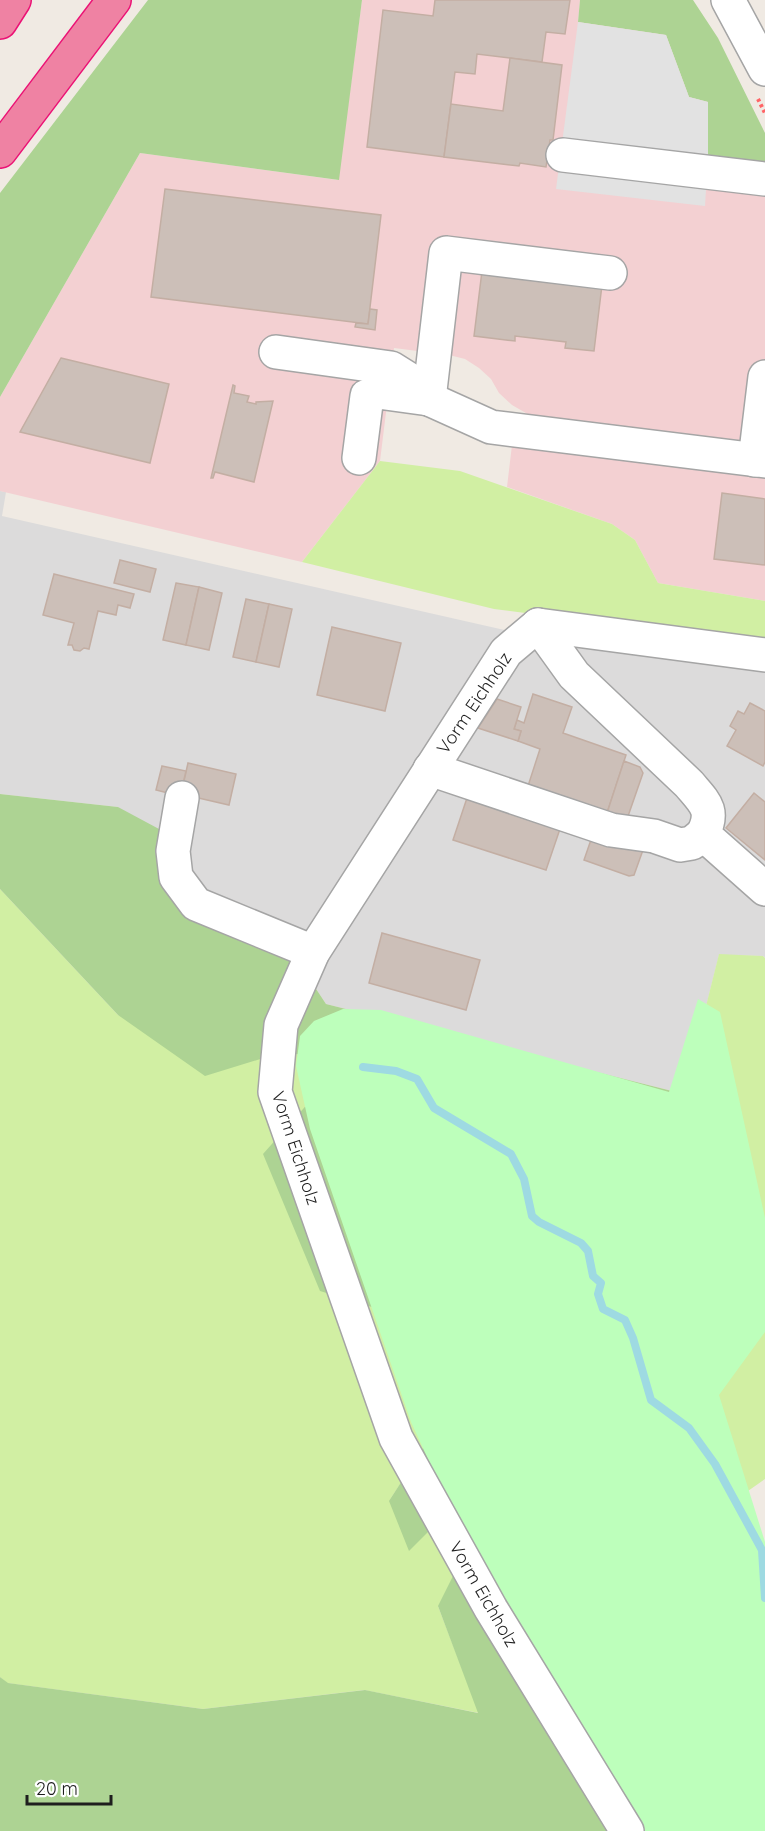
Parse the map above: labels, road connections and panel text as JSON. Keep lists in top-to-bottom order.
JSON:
{
  "streets": {
    "street": ["Vorm Eichholz"]
  },
  "scale_bar": "20 m"
}
